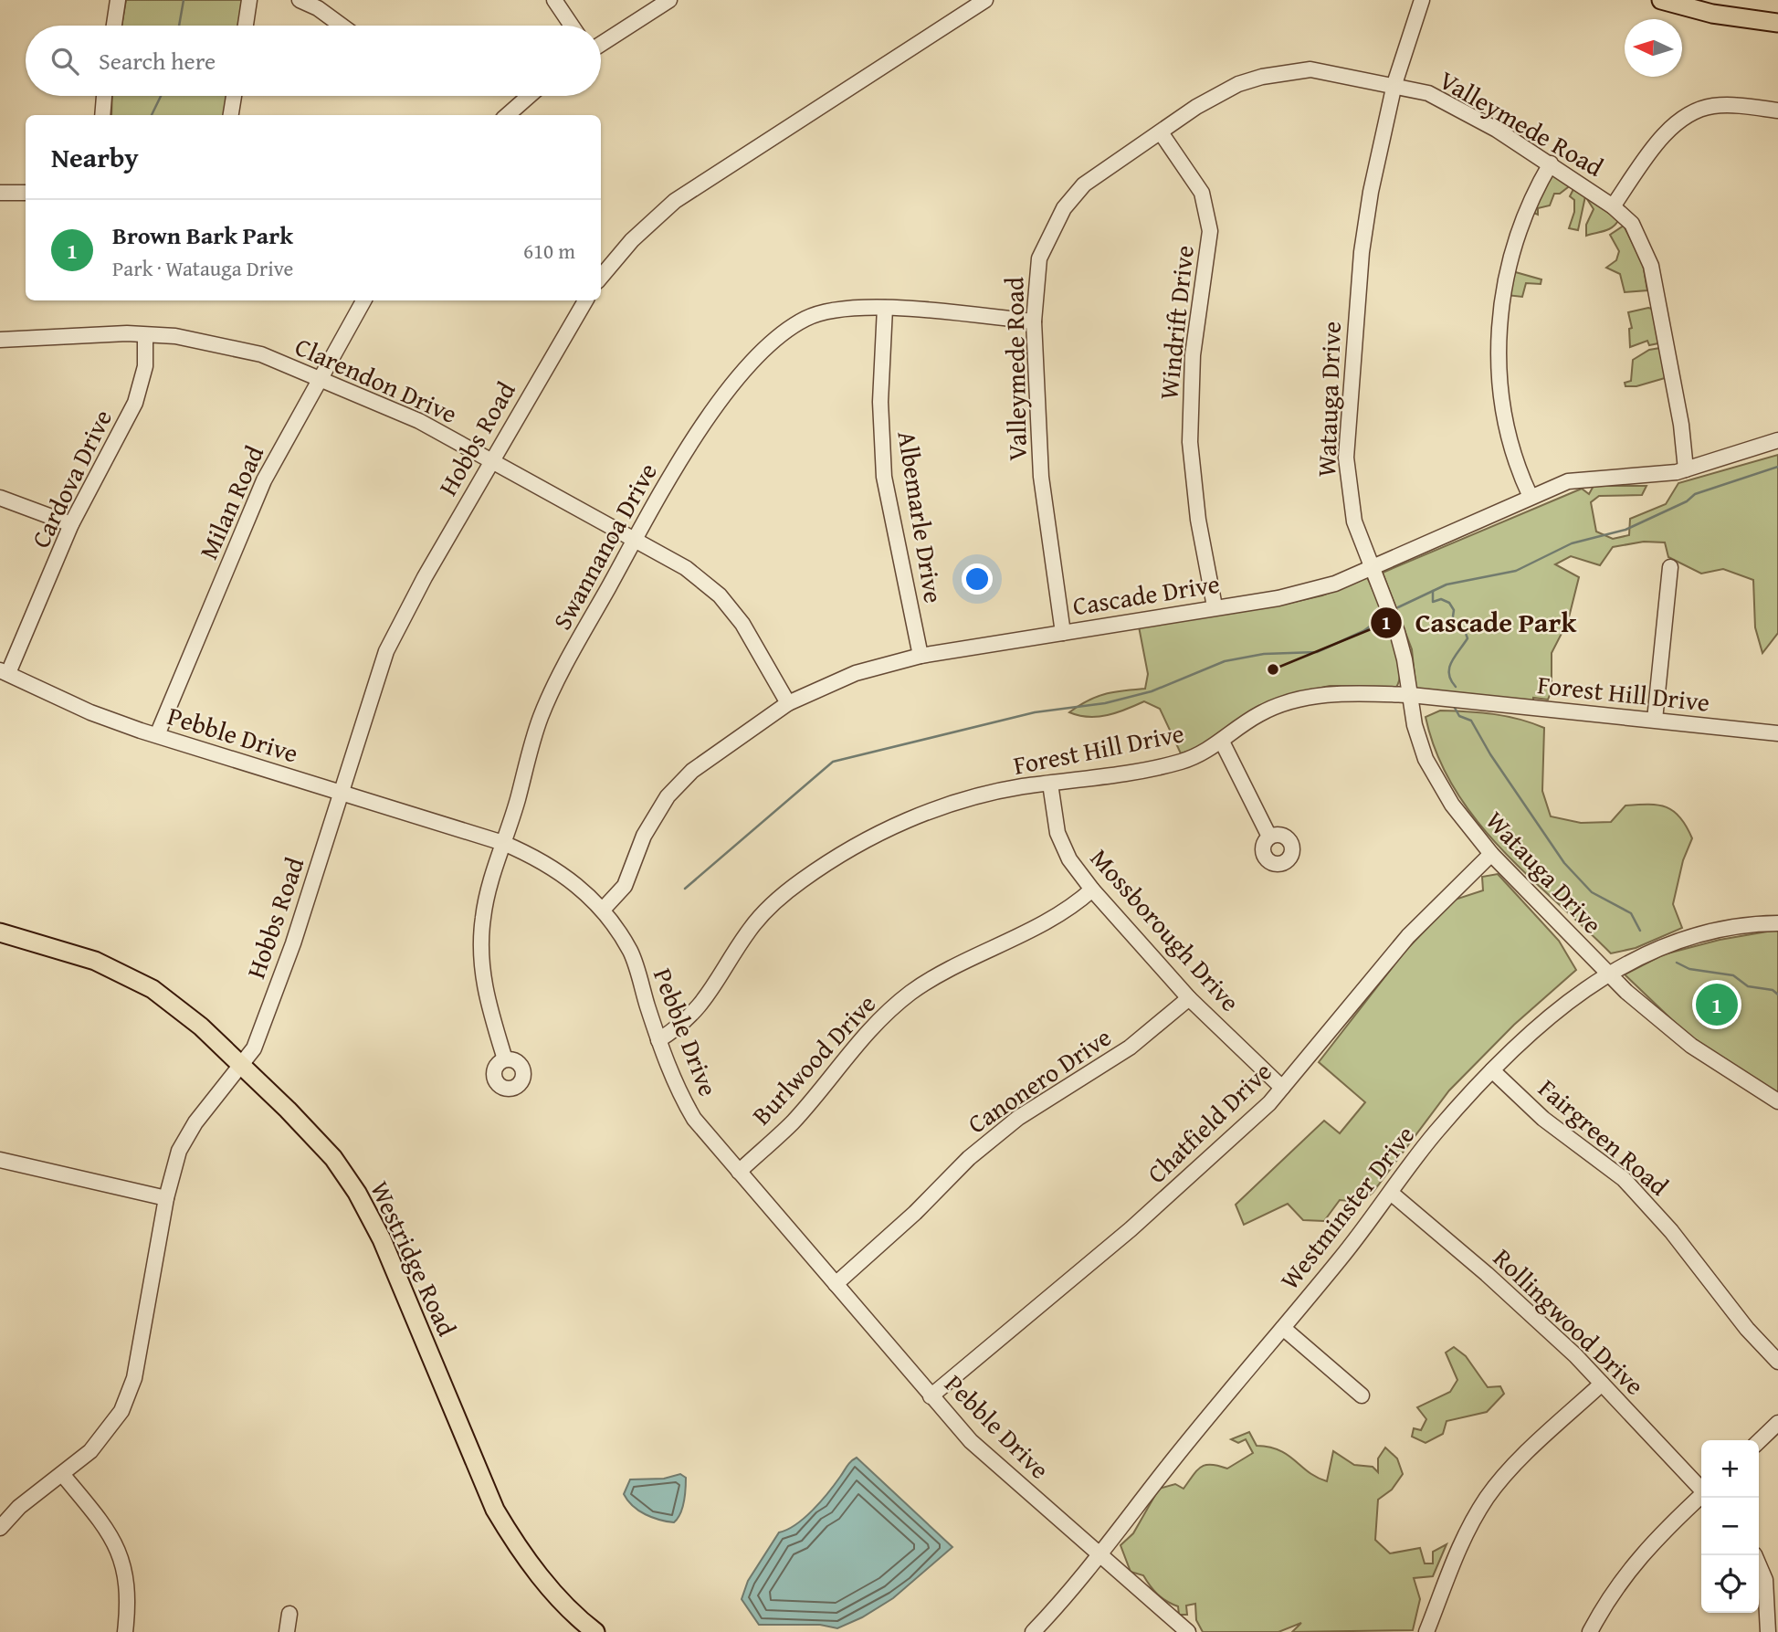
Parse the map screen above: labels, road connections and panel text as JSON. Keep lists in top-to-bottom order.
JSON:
{
  "streets": {
    "main road": ["Westridge Road"],
    "street": [
      "Valleymede Road",
      "Windrift Drive",
      "Clarendon Drive",
      "Watauga Drive",
      "Hobbs Road",
      "Cardova Drive",
      "Milan Road",
      "Albemarle Drive",
      "Swannanoa Drive",
      "Cascade Drive",
      "Forest Hill Drive",
      "Pebble Drive",
      "Mossborough Drive",
      "Burlwood Drive",
      "Canonero Drive",
      "Chatfield Drive",
      "Fairgreen Road",
      "Westminster Drive",
      "Rollingwood Drive"
    ]
  },
  "crossings": [
    ["Valleymede Road", "Windrift Drive"],
    ["Valleymede Road", "Watauga Drive"],
    ["Valleymede Road", "Swannanoa Drive"],
    ["Valleymede Road", "Cascade Drive"],
    ["Windrift Drive", "Cascade Drive"],
    ["Clarendon Drive", "Hobbs Road"],
    ["Clarendon Drive", "Cardova Drive"],
    ["Clarendon Drive", "Milan Road"],
    ["Clarendon Drive", "Swannanoa Drive"],
    ["Clarendon Drive", "Cascade Drive"],
    ["Watauga Drive", "Cascade Drive"],
    ["Watauga Drive", "Forest Hill Drive"],
    ["Watauga Drive", "Chatfield Drive"],
    ["Watauga Drive", "Westminster Drive"],
    ["Hobbs Road", "Pebble Drive"],
    ["Hobbs Road", "Westridge Road"],
    ["Cardova Drive", "Pebble Drive"],
    ["Milan Road", "Pebble Drive"],
    ["Albemarle Drive", "Swannanoa Drive"],
    ["Albemarle Drive", "Cascade Drive"],
    ["Swannanoa Drive", "Pebble Drive"],
    ["Cascade Drive", "Pebble Drive"],
    ["Forest Hill Drive", "Pebble Drive"],
    ["Forest Hill Drive", "Mossborough Drive"],
    ["Pebble Drive", "Burlwood Drive"],
    ["Pebble Drive", "Canonero Drive"],
    ["Pebble Drive", "Chatfield Drive"],
    ["Pebble Drive", "Westminster Drive"],
    ["Mossborough Drive", "Burlwood Drive"],
    ["Mossborough Drive", "Canonero Drive"],
    ["Mossborough Drive", "Chatfield Drive"],
    ["Fairgreen Road", "Westminster Drive"],
    ["Westminster Drive", "Rollingwood Drive"]
  ],
  "places": ["Cascade Park"],
  "north": "left",
  "page": {
    "search": "Search here",
    "heading": "Nearby",
    "list": [
      {
        "mark": "1",
        "name": "Brown Bark Park",
        "note": "Park · Watauga Drive",
        "value": "610 m"
      }
    ],
    "pins": "1",
    "map_buttons": ["+", "−"]
  }
}
